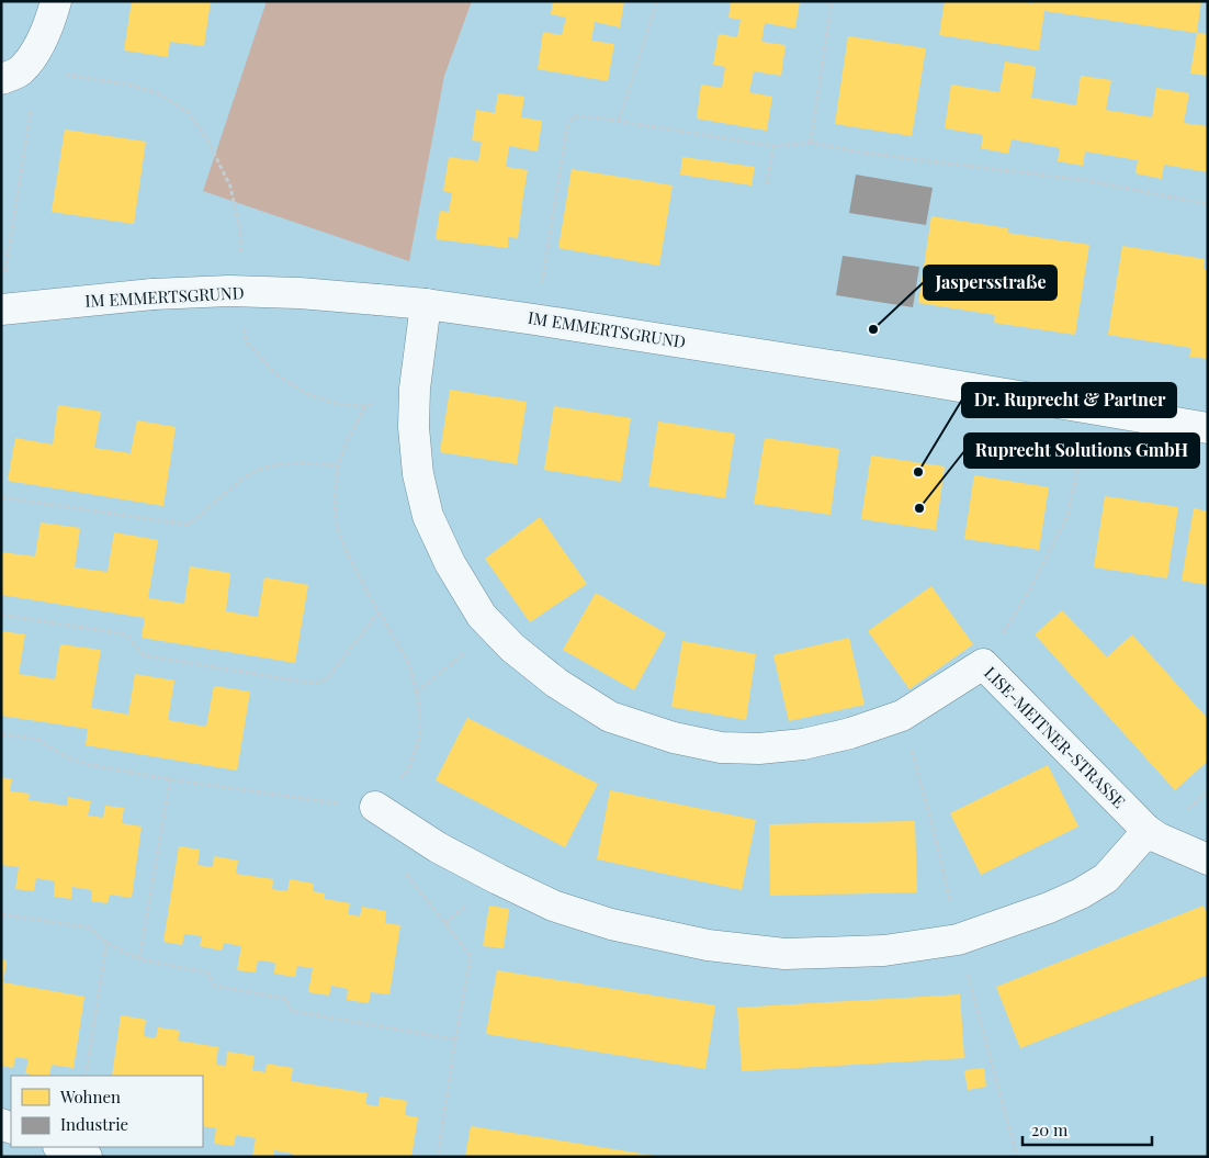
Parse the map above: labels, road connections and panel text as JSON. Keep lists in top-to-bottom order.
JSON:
{
  "streets": {
    "street": ["IM EMMERTSGRUND", "LISE-MEITNER-STRASSE"]
  },
  "crossings": [
    ["IM EMMERTSGRUND", "LISE-MEITNER-STRASSE"]
  ],
  "places": ["Jaspersstraße", "Dr. Ruprecht & Partner", "Ruprecht Solutions GmbH"],
  "legend": ["Wohnen", "Industrie"],
  "scale_bar": "20 m"
}
